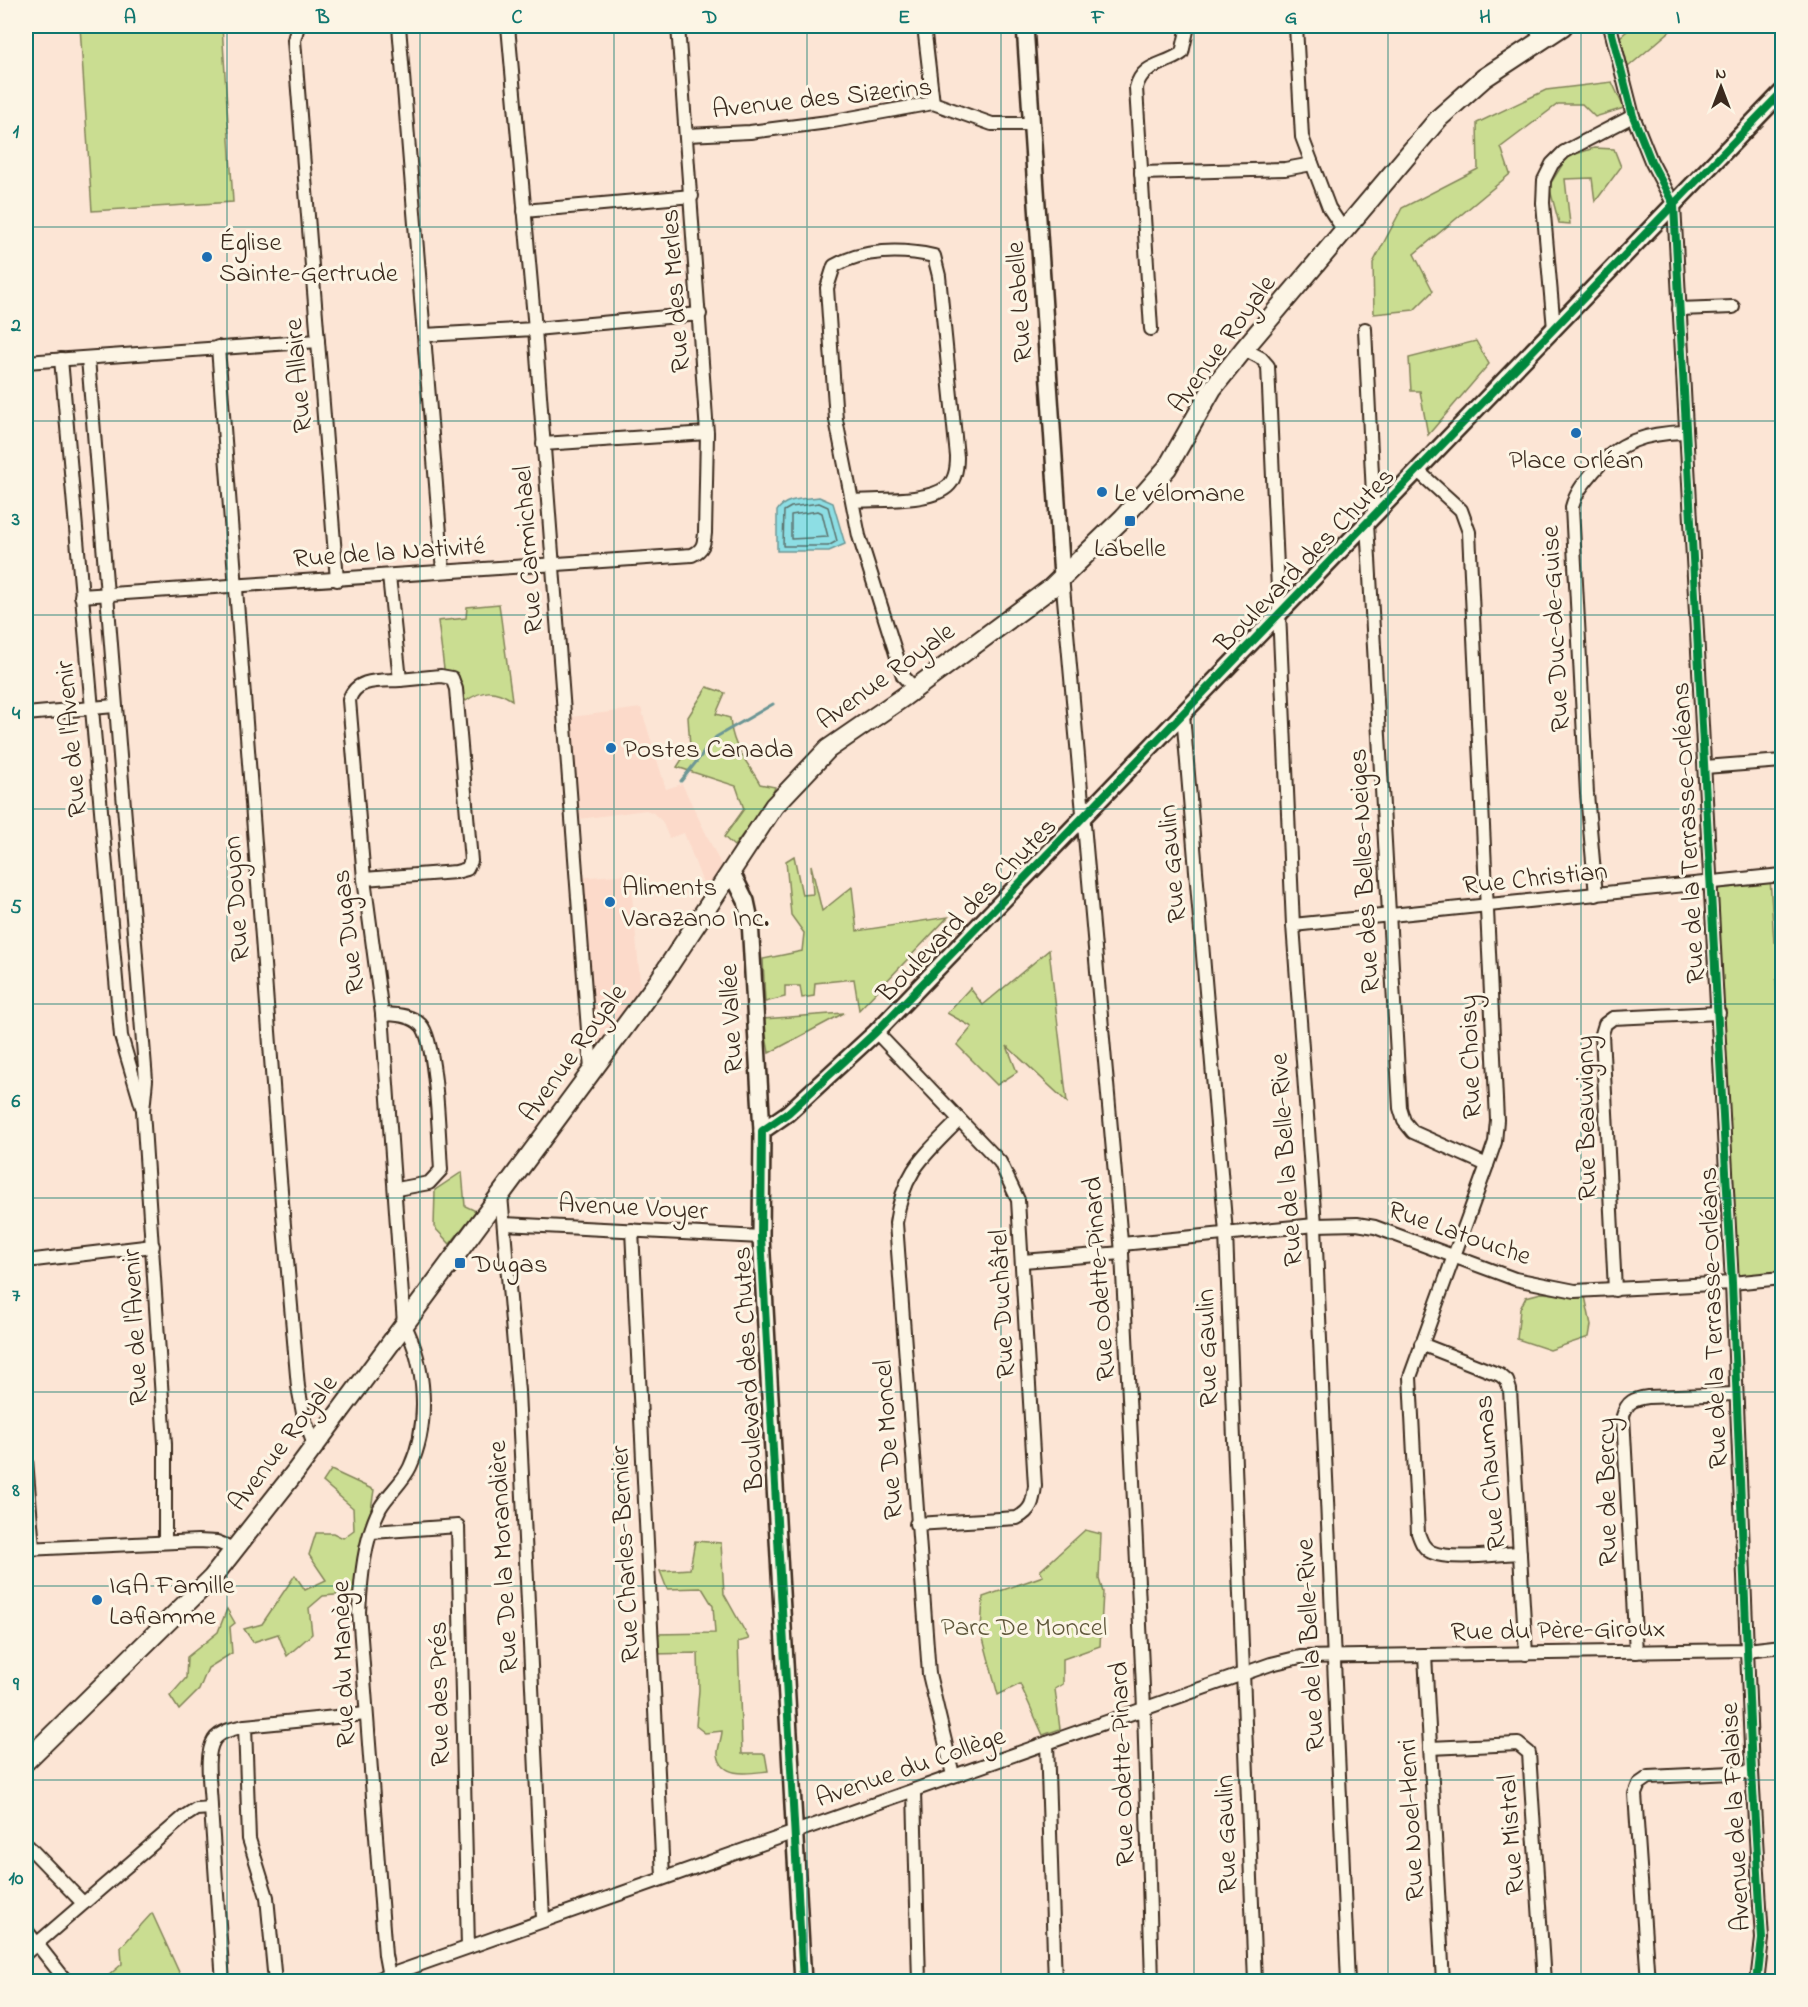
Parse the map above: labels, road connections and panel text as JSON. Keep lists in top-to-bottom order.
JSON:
{
  "streets": {
    "main road": ["Avenue Royale"],
    "street": [
      "Avenue des Sizerins",
      "Rue des Merles",
      "Rue Labelle",
      "Rue Allaire",
      "Rue Carmichael",
      "Rue de la Nativité",
      "Boulevard des Chutes",
      "Rue Duc-de-Guise",
      "Rue de l'Avenir",
      "Rue de la Terrasse-Orléans",
      "Rue Gaulin",
      "Rue des Belles-Neiges",
      "Rue Christian",
      "Rue Doyon",
      "Rue Dugas",
      "Rue Vallée",
      "Rue Choisy",
      "Rue Beauvigny",
      "Rue de la Belle-Rive",
      "Avenue Voyer",
      "Rue Latouche",
      "Rue Odette-Pinard",
      "Rue Duchâtel",
      "Rue De Moncel",
      "Rue Chaumas",
      "Rue de Bercy",
      "Rue Charles-Bernier",
      "Rue De la Morandière",
      "Rue du Père-Giroux",
      "Rue du Manège",
      "Rue des Prés",
      "Avenue du Collège",
      "Avenue de la Falaise",
      "Rue Noel-Henri",
      "Rue Mistral"
    ]
  },
  "crossings": [
    ["Avenue des Sizerins", "Rue des Merles"],
    ["Avenue des Sizerins", "Rue Labelle"],
    ["Rue des Merles", "Rue de la Nativité"],
    ["Rue Labelle", "Avenue Royale"],
    ["Rue Labelle", "Rue Odette-Pinard"],
    ["Avenue Royale", "Rue Carmichael"],
    ["Avenue Royale", "Rue Doyon"],
    ["Avenue Royale", "Rue Dugas"],
    ["Avenue Royale", "Rue Vallée"],
    ["Avenue Royale", "Rue de la Belle-Rive"],
    ["Avenue Royale", "Rue Odette-Pinard"],
    ["Avenue Royale", "Rue De la Morandière"],
    ["Avenue Royale", "Rue du Manège"],
    ["Rue Allaire", "Rue de la Nativité"],
    ["Rue Carmichael", "Rue de la Nativité"],
    ["Rue de la Nativité", "Rue de l'Avenir"],
    ["Rue de la Nativité", "Rue Doyon"],
    ["Boulevard des Chutes", "Rue de la Terrasse-Orléans"],
    ["Boulevard des Chutes", "Rue Gaulin"],
    ["Boulevard des Chutes", "Rue des Belles-Neiges"],
    ["Boulevard des Chutes", "Rue Vallée"],
    ["Boulevard des Chutes", "Rue Choisy"],
    ["Boulevard des Chutes", "Rue de la Belle-Rive"],
    ["Boulevard des Chutes", "Avenue Voyer"],
    ["Boulevard des Chutes", "Rue Odette-Pinard"],
    ["Boulevard des Chutes", "Rue Duchâtel"],
    ["Boulevard des Chutes", "Avenue du Collège"],
    ["Rue Duc-de-Guise", "Rue de la Terrasse-Orléans"],
    ["Rue Duc-de-Guise", "Rue Christian"],
    ["Rue de la Terrasse-Orléans", "Rue Christian"],
    ["Rue de la Terrasse-Orléans", "Rue Beauvigny"],
    ["Rue de la Terrasse-Orléans", "Rue Latouche"],
    ["Rue de la Terrasse-Orléans", "Rue de Bercy"],
    ["Rue de la Terrasse-Orléans", "Rue du Père-Giroux"],
    ["Rue de la Terrasse-Orléans", "Avenue de la Falaise"],
    ["Rue Gaulin", "Rue Latouche"],
    ["Rue Gaulin", "Avenue du Collège"],
    ["Rue des Belles-Neiges", "Rue Christian"],
    ["Rue des Belles-Neiges", "Rue Choisy"],
    ["Rue Christian", "Rue Choisy"],
    ["Rue Christian", "Rue de la Belle-Rive"],
    ["Rue Dugas", "Rue du Manège"],
    ["Rue Choisy", "Rue Latouche"],
    ["Rue Choisy", "Rue Chaumas"],
    ["Rue Beauvigny", "Rue Latouche"],
    ["Rue de la Belle-Rive", "Rue Latouche"],
    ["Rue de la Belle-Rive", "Rue du Père-Giroux"],
    ["Rue de la Belle-Rive", "Avenue du Collège"],
    ["Avenue Voyer", "Rue Charles-Bernier"],
    ["Avenue Voyer", "Rue De la Morandière"],
    ["Rue Latouche", "Rue Odette-Pinard"],
    ["Rue Latouche", "Rue Duchâtel"],
    ["Rue Odette-Pinard", "Avenue du Collège"],
    ["Rue Duchâtel", "Rue De Moncel"],
    ["Rue De Moncel", "Avenue du Collège"],
    ["Rue Chaumas", "Rue du Père-Giroux"],
    ["Rue de Bercy", "Rue du Père-Giroux"],
    ["Rue Charles-Bernier", "Avenue du Collège"],
    ["Rue De la Morandière", "Avenue du Collège"],
    ["Rue du Père-Giroux", "Avenue du Collège"],
    ["Rue du Père-Giroux", "Avenue de la Falaise"],
    ["Rue du Père-Giroux", "Rue Noel-Henri"],
    ["Rue du Manège", "Rue des Prés"],
    ["Rue du Manège", "Avenue du Collège"],
    ["Rue des Prés", "Avenue du Collège"],
    ["Rue Noel-Henri", "Rue Mistral"]
  ],
  "parks": ["Parc De Moncel"],
  "places": {
    "other": [
      "Église Sainte-Gertrude",
      "Place Orléan",
      "Le vélomane",
      "Postes Canada",
      "Aliments Varazano Inc.",
      "IGA Famille Laflamme"
    ],
    "transit": ["Labelle", "Dugas"]
  },
  "north": "top",
  "grid": {
    "columns": [
      "A",
      "B",
      "C",
      "D",
      "E",
      "F",
      "G",
      "H",
      "I"
    ],
    "rows": [
      "1",
      "2",
      "3",
      "4",
      "5",
      "6",
      "7",
      "8",
      "9",
      "10"
    ]
  }
}
